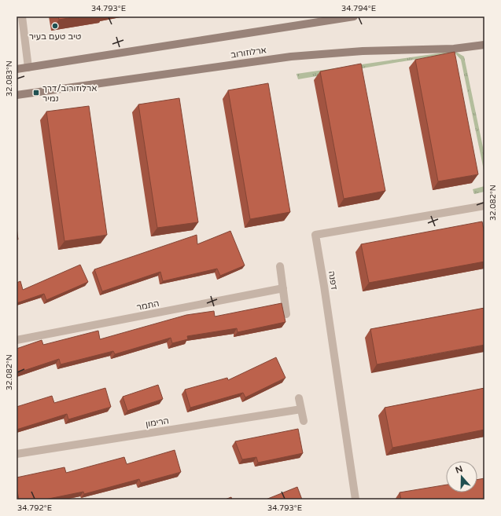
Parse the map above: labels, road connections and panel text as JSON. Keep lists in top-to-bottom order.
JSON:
{
  "streets": {
    "street": [
      "ארלוזורוב",
      "דפנה",
      "התמר",
      "הרימון"
    ]
  },
  "places": {
    "other": ["טיב טעם בעיר"],
    "transit": ["ארלוזורוב/דרך נמיר"]
  },
  "north": "top",
  "coordinates": [
    "34.793°E",
    "34.794°E",
    "32.083°N",
    "32.082°N",
    "34.792°E"
  ]
}
